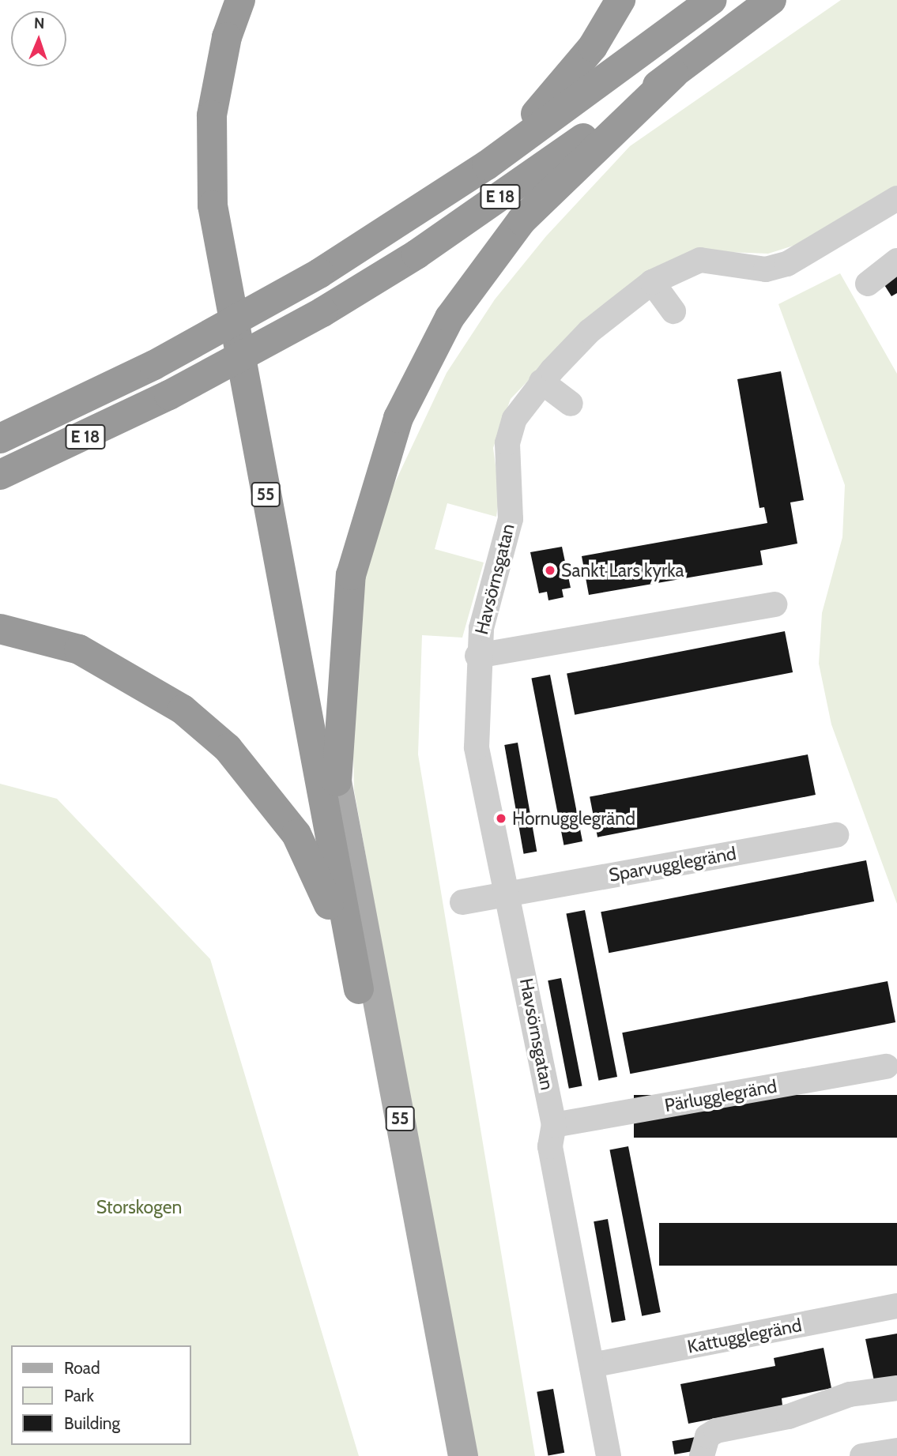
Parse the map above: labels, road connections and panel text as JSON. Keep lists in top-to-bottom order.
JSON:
{
  "streets": {
    "highway": ["E 18", "55"],
    "street": [
      "Havsörnsgatan",
      "Sparvugglegränd",
      "Pärlugglegränd",
      "Kattugglegränd"
    ]
  },
  "crossings": [
    ["E 18", "55"],
    ["Havsörnsgatan", "Sparvugglegränd"],
    ["Havsörnsgatan", "Pärlugglegränd"],
    ["Havsörnsgatan", "Kattugglegränd"]
  ],
  "parks": ["Storskogen"],
  "places": ["Sankt Lars kyrka", "Hornugglegränd"],
  "legend": ["Road", "Park", "Building"],
  "north": "top"
}
